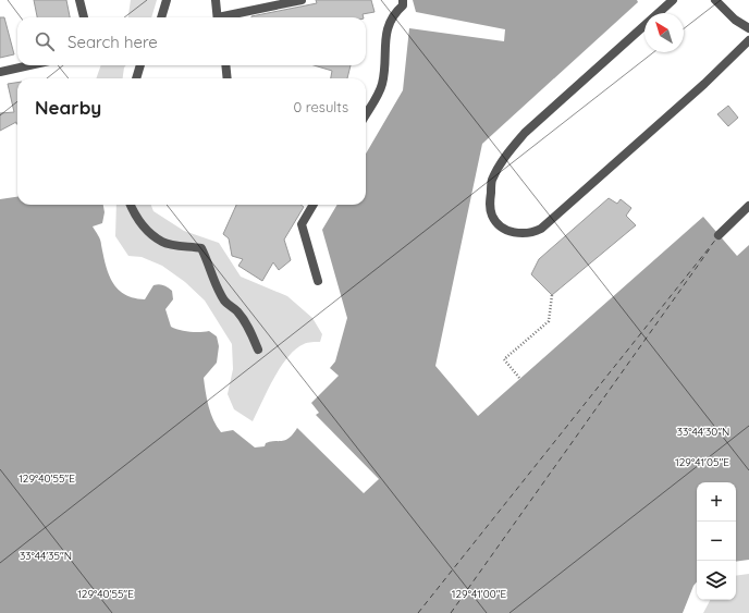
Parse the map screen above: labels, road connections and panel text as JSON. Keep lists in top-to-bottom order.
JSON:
{
  "north": "top left",
  "page": {
    "search": "Search here",
    "heading": ["Nearby", "0 results"],
    "map_buttons": ["+", "−"]
  },
  "coordinates": [
    "33°44'30\"N",
    "129°41'05\"E",
    "129°40'55\"E",
    "33°44'35\"N",
    "129°41'00\"E"
  ]
}
